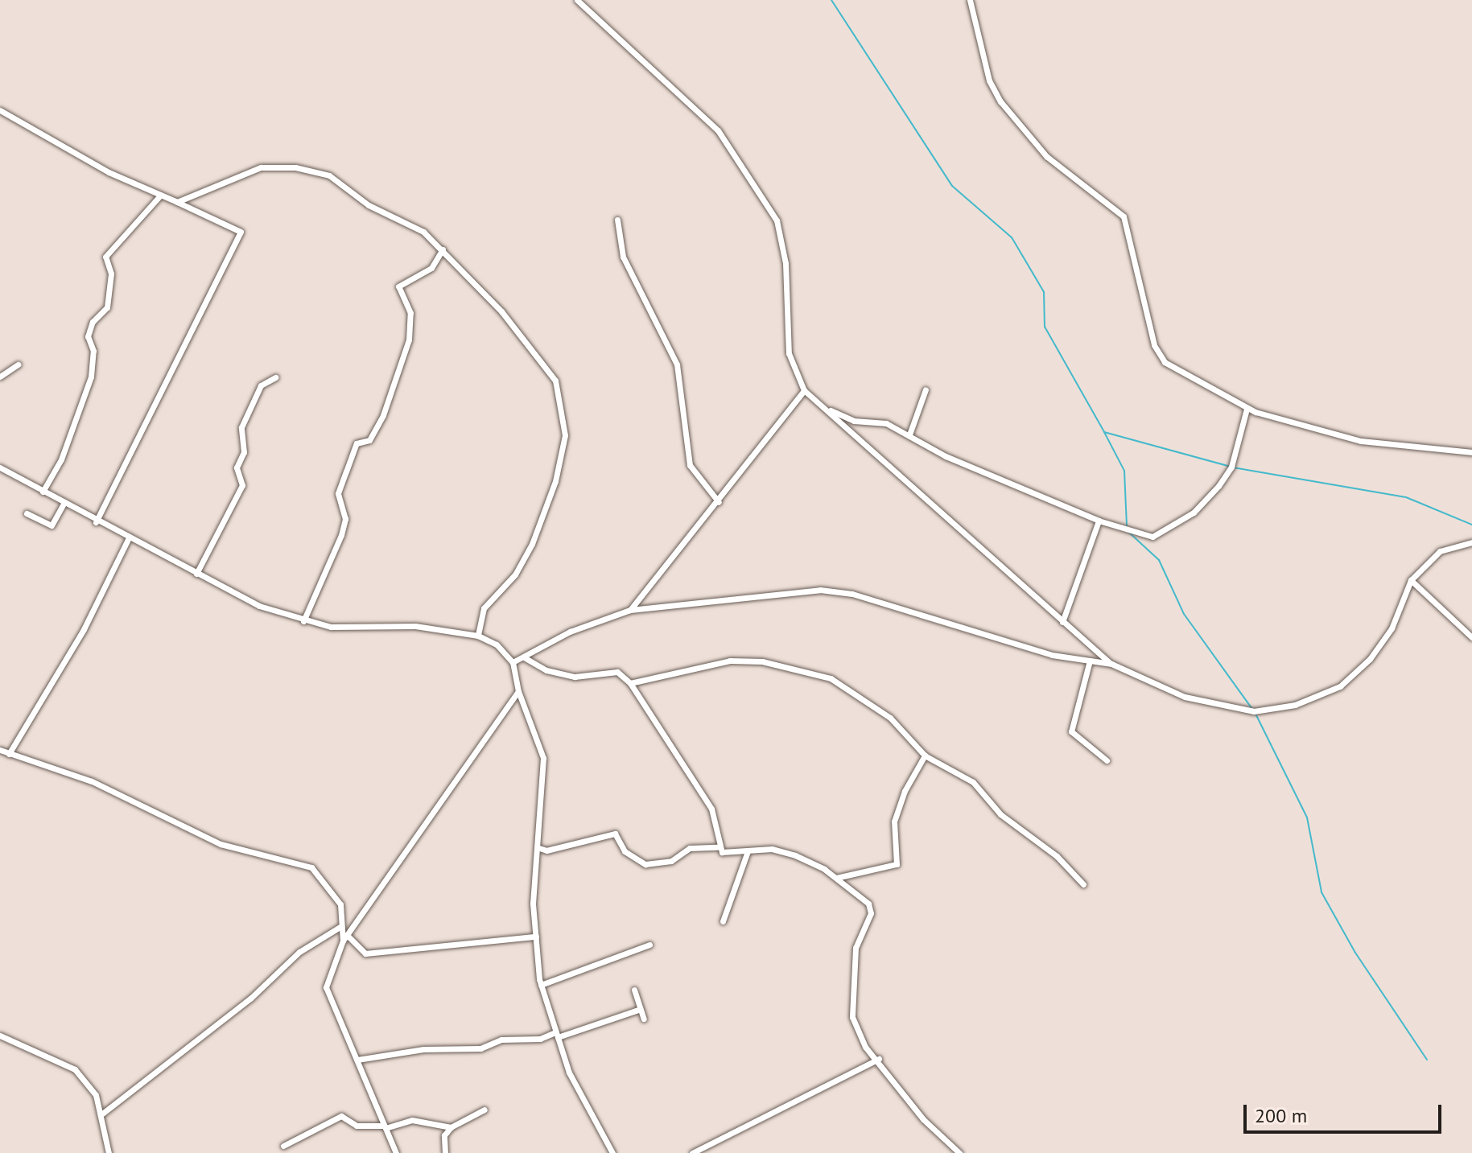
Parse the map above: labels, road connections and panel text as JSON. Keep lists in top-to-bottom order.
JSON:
{
  "scale_bar": "200 m"
}
